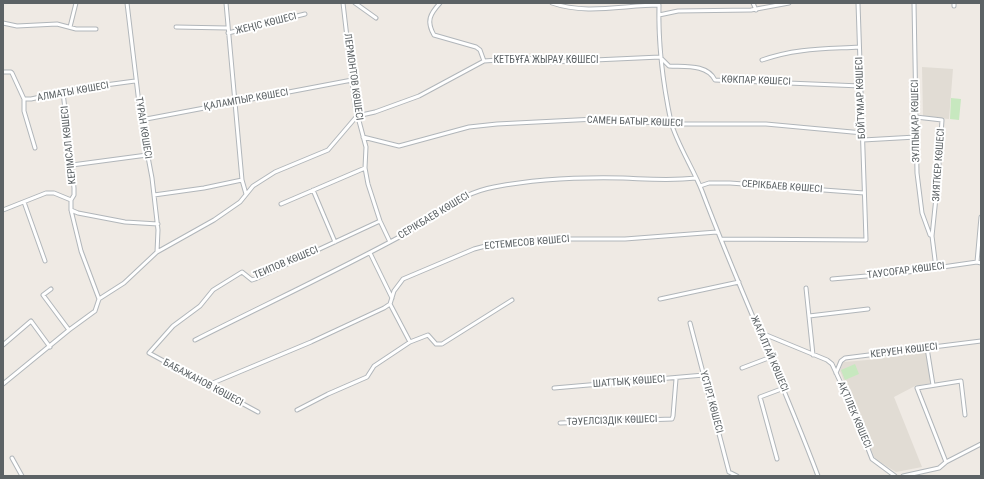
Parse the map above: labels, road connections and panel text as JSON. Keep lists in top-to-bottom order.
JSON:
{
  "streets": {
    "street": [
      "ЖЕҢІС КӨШЕСІ",
      "КЕТБҰҒА ЖЫРАУ КӨШЕСІ",
      "ЛЕРМОНТОВ КӨШЕСІ",
      "КӨКПАР КӨШЕСІ",
      "АЛМАТЫ КӨШЕСІ",
      "БОЙТҰМАР КӨШЕСІ",
      "ҚАЛАМПЫР КӨШЕСІ",
      "ЗҰЛПЫҚАР КӨШЕСІ",
      "САМЕН БАТЫР КӨШЕСІ",
      "ТҰРАН КӨШЕСІ",
      "КЕРІМСАЛ КӨШЕСІ",
      "ЗИЯТКЕР КӨШЕСІ",
      "СЕРІКБАЕВ КӨШЕСІ",
      "ЕСТЕМЕСОВ КӨШЕСІ",
      "ТЕИПОВ КӨШЕСІ",
      "ТАУCОҒАР КӨШЕСІ",
      "КЕРУЕН КӨШЕСІ",
      "ЖАҒАЛТАЙ КӨШЕСІ",
      "ШАТТЫҚ КӨШЕСІ",
      "БАБАЖАНОВ КӨШЕСІ",
      "ҮСТІРТ КӨШЕСІ",
      "АҚТІЛЕК КӨШЕСІ",
      "ТӘУЕЛСІЗДІК КӨШЕСІ"
    ]
  },
  "crossings": [
    ["КЕТБҰҒА ЖЫРАУ КӨШЕСІ", "ЛЕРМОНТОВ КӨШЕСІ"],
    ["КЕТБҰҒА ЖЫРАУ КӨШЕСІ", "КӨКПАР КӨШЕСІ"],
    ["ЛЕРМОНТОВ КӨШЕСІ", "ҚАЛАМПЫР КӨШЕСІ"],
    ["ЛЕРМОНТОВ КӨШЕСІ", "САМЕН БАТЫР КӨШЕСІ"],
    ["ЛЕРМОНТОВ КӨШЕСІ", "СЕРІКБАЕВ КӨШЕСІ"],
    ["ЛЕРМОНТОВ КӨШЕСІ", "ТЕИПОВ КӨШЕСІ"],
    ["КӨКПАР КӨШЕСІ", "БОЙТҰМАР КӨШЕСІ"],
    ["АЛМАТЫ КӨШЕСІ", "ТҰРАН КӨШЕСІ"],
    ["АЛМАТЫ КӨШЕСІ", "КЕРІМСАЛ КӨШЕСІ"],
    ["БОЙТҰМАР КӨШЕСІ", "САМЕН БАТЫР КӨШЕСІ"],
    ["БОЙТҰМАР КӨШЕСІ", "СЕРІКБАЕВ КӨШЕСІ"],
    ["БОЙТҰМАР КӨШЕСІ", "ЖАҒАЛТАЙ КӨШЕСІ"],
    ["ҚАЛАМПЫР КӨШЕСІ", "ТҰРАН КӨШЕСІ"],
    ["ЗҰЛПЫҚАР КӨШЕСІ", "ЗИЯТКЕР КӨШЕСІ"],
    ["СЕРІКБАЕВ КӨШЕСІ", "ЖАҒАЛТАЙ КӨШЕСІ"],
    ["ЕСТЕМЕСОВ КӨШЕСІ", "ЖАҒАЛТАЙ КӨШЕСІ"],
    ["ТЕИПОВ КӨШЕСІ", "БАБАЖАНОВ КӨШЕСІ"],
    ["КЕРУЕН КӨШЕСІ", "АҚТІЛЕК КӨШЕСІ"],
    ["ЖАҒАЛТАЙ КӨШЕСІ", "АҚТІЛЕК КӨШЕСІ"],
    ["ШАТТЫҚ КӨШЕСІ", "ҮСТІРТ КӨШЕСІ"],
    ["ШАТТЫҚ КӨШЕСІ", "ТӘУЕЛСІЗДІК КӨШЕСІ"]
  ]
}
